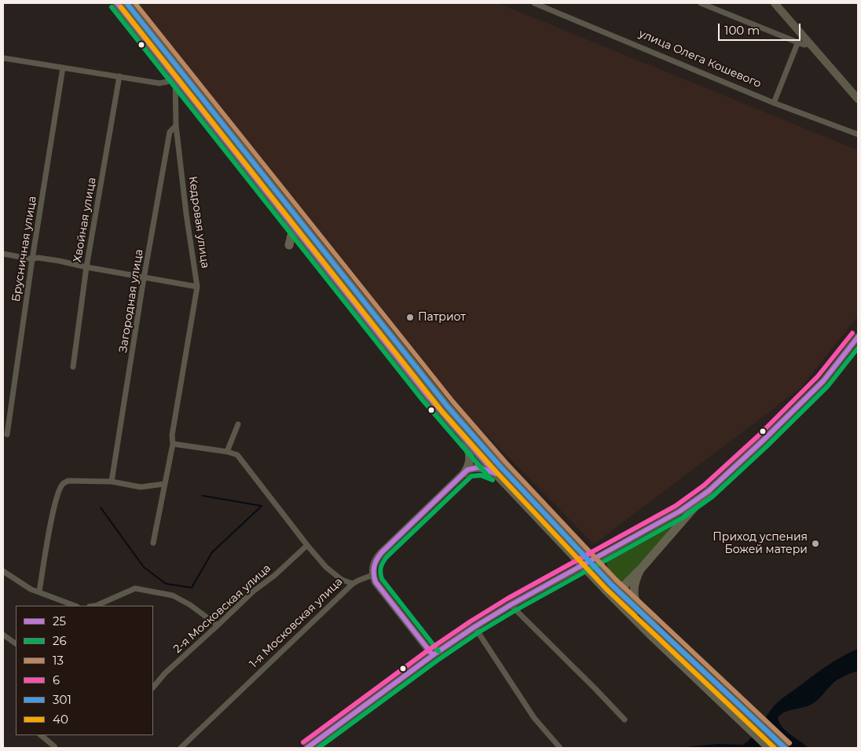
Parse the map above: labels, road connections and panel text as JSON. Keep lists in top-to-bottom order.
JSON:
{
  "streets": {
    "street": [
      "улица Олега Кошевого",
      "Хвойная улица",
      "Кедровая улица",
      "Брусничная улица",
      "Загородная улица",
      "2-я Московская улица",
      "1-я Московская улица"
    ]
  },
  "crossings": [
    ["Кедровая улица", "Загородная улица"]
  ],
  "places": ["Патриот", "Приход успения Божей матери"],
  "lines": [
    "transit line 25",
    "transit line 13",
    "transit line 301",
    "transit line 26",
    "transit line 40",
    "transit line 6"
  ],
  "legend": [
    "25",
    "26",
    "13",
    "6",
    "301",
    "40"
  ],
  "scale_bar": "100 m"
}
